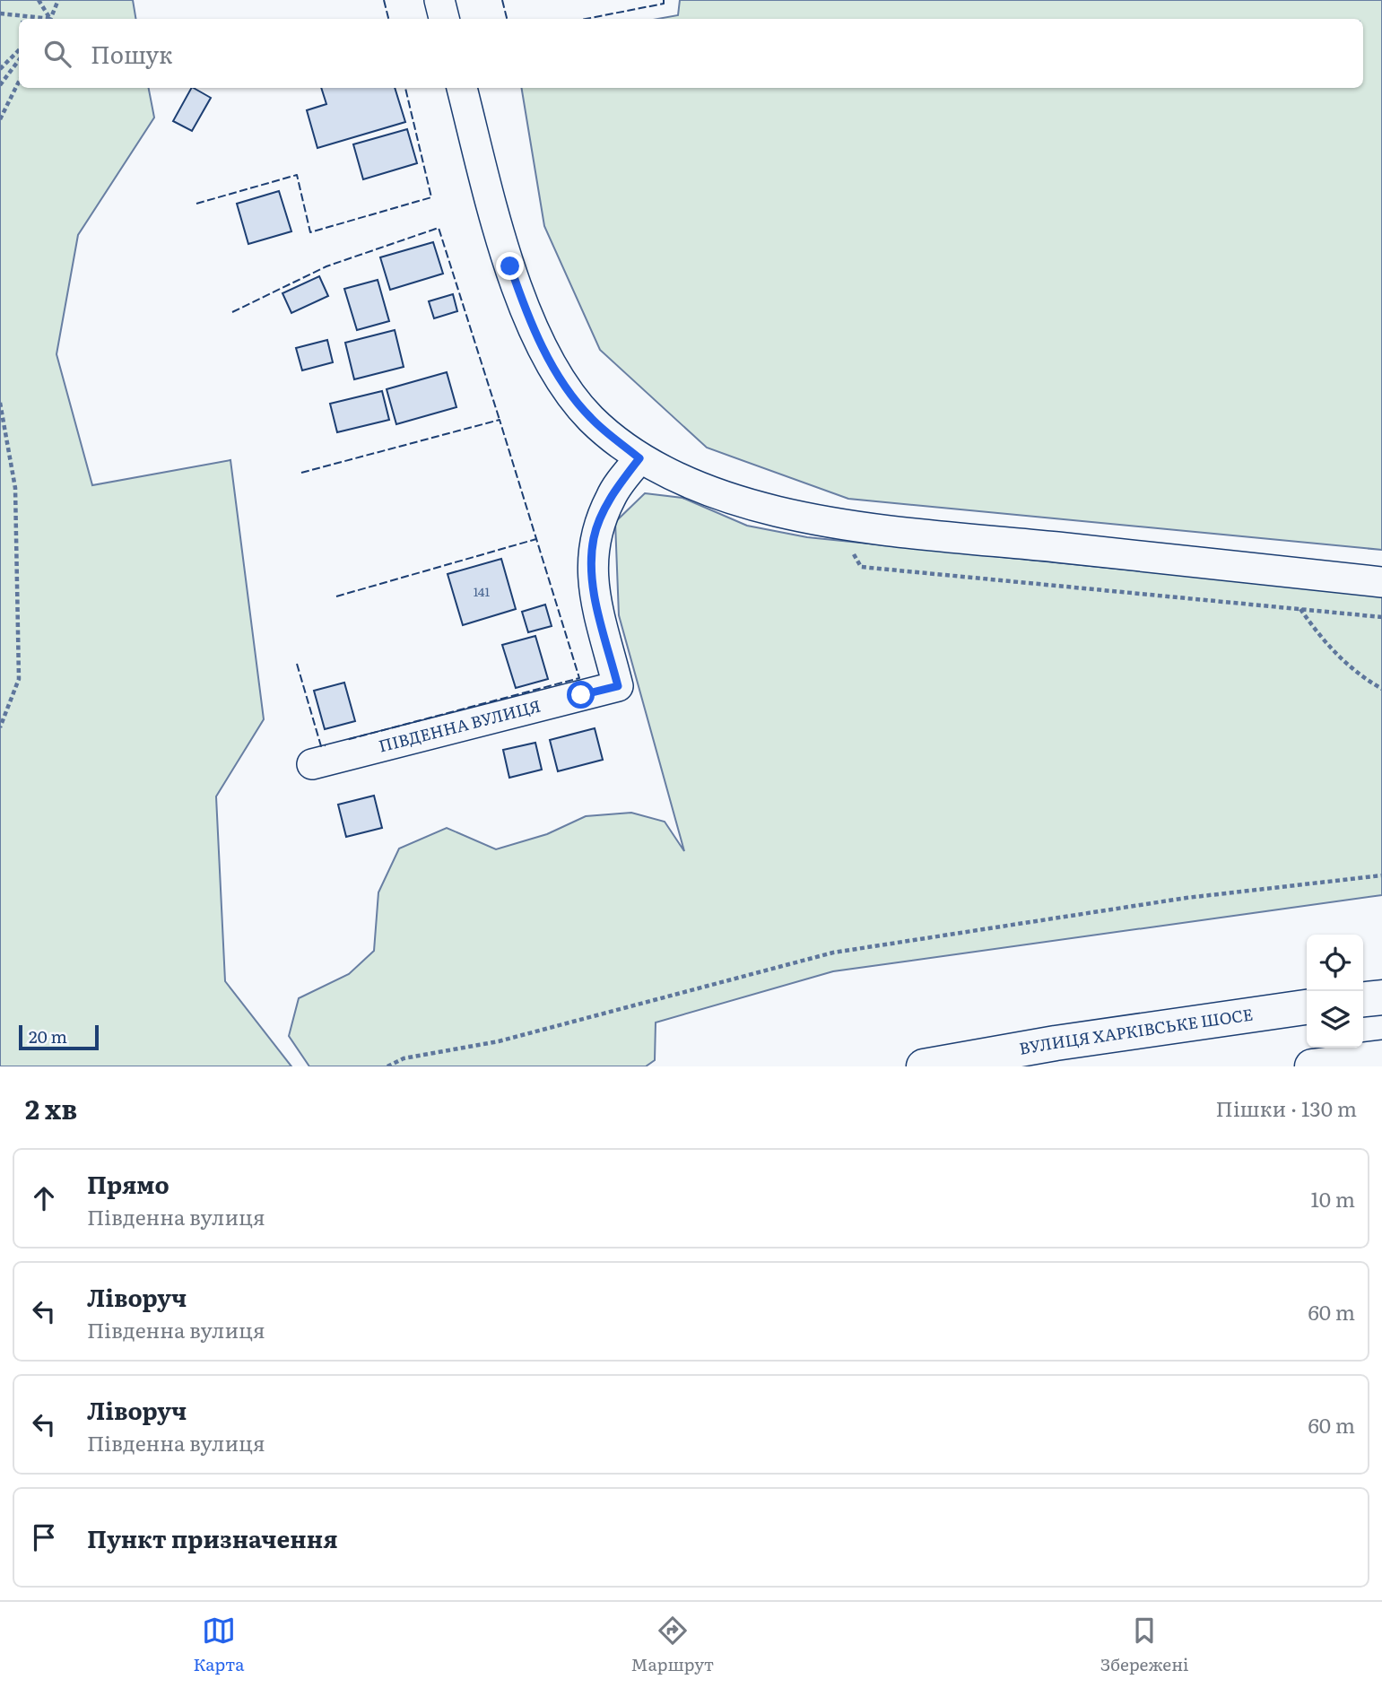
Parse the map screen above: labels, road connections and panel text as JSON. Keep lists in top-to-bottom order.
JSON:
{
  "streets": {
    "highway": ["ВУЛИЦЯ ХАРКІВСЬКЕ ШОСЕ"],
    "street": ["ПІВДЕННА ВУЛИЦЯ"]
  },
  "house_numbers": ["141"],
  "scale_bar": "20 m",
  "page": {
    "search": "Пошук",
    "scale": "20 m",
    "heading": ["2 хв", "Пішки · 130 m"],
    "list": [
      ["Прямо", "Південна вулиця", "10 m"],
      ["Ліворуч", "Південна вулиця", "60 m"],
      ["Ліворуч", "Південна вулиця", "60 m"],
      "Пункт призначення"
    ],
    "nav": ["Карта", "Маршрут", "Збережені"]
  }
}
